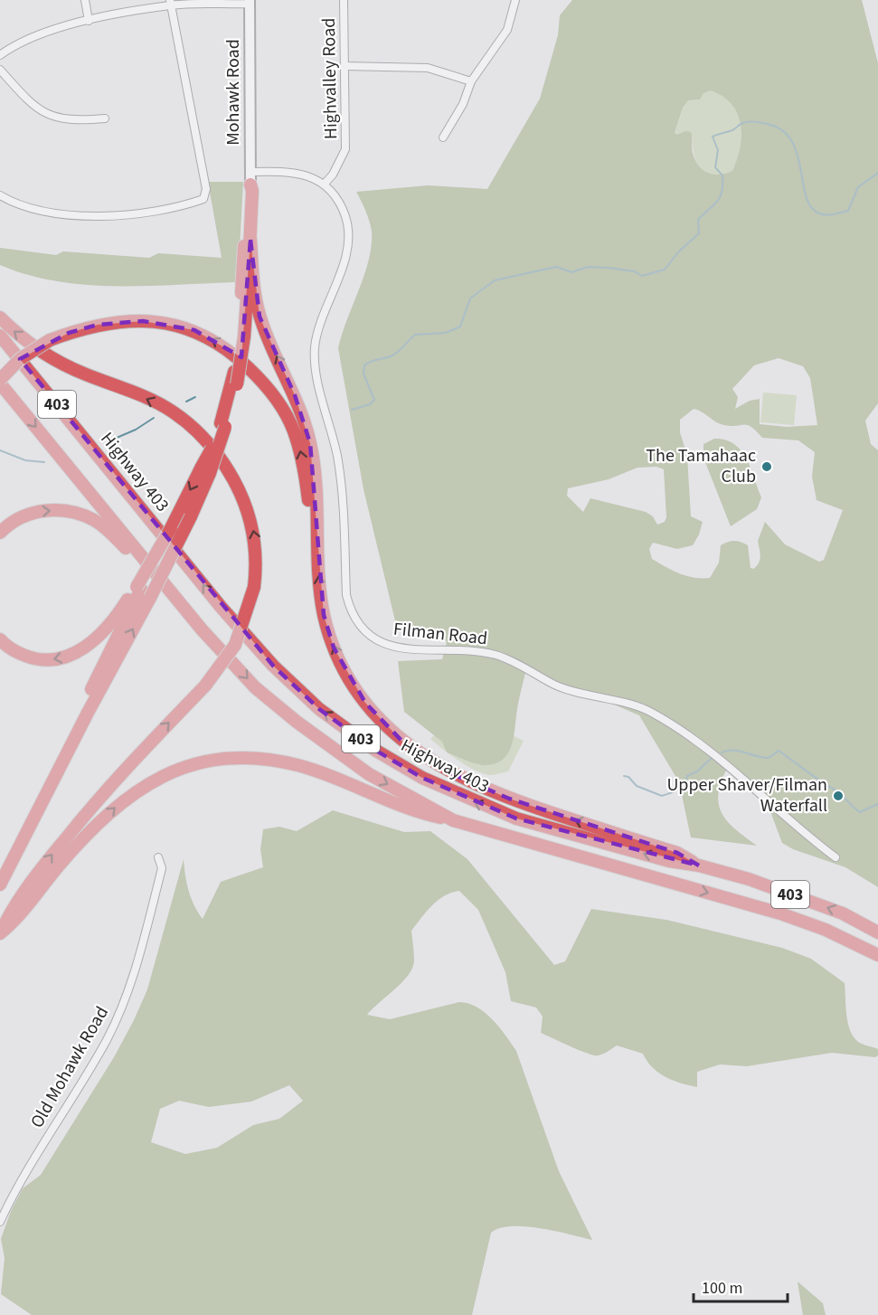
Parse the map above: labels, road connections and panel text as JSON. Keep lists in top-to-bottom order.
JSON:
{
  "streets": {
    "highway": ["403", "Highway 403"],
    "main road": ["Mohawk Road"],
    "street": ["Highvalley Road", "Filman Road", "Old Mohawk Road"]
  },
  "crossings": [
    ["Highvalley Road", "Filman Road"]
  ],
  "places": ["The Tamahaac Club", "Upper Shaver/Filman Waterfall"],
  "scale_bar": "100 m"
}
